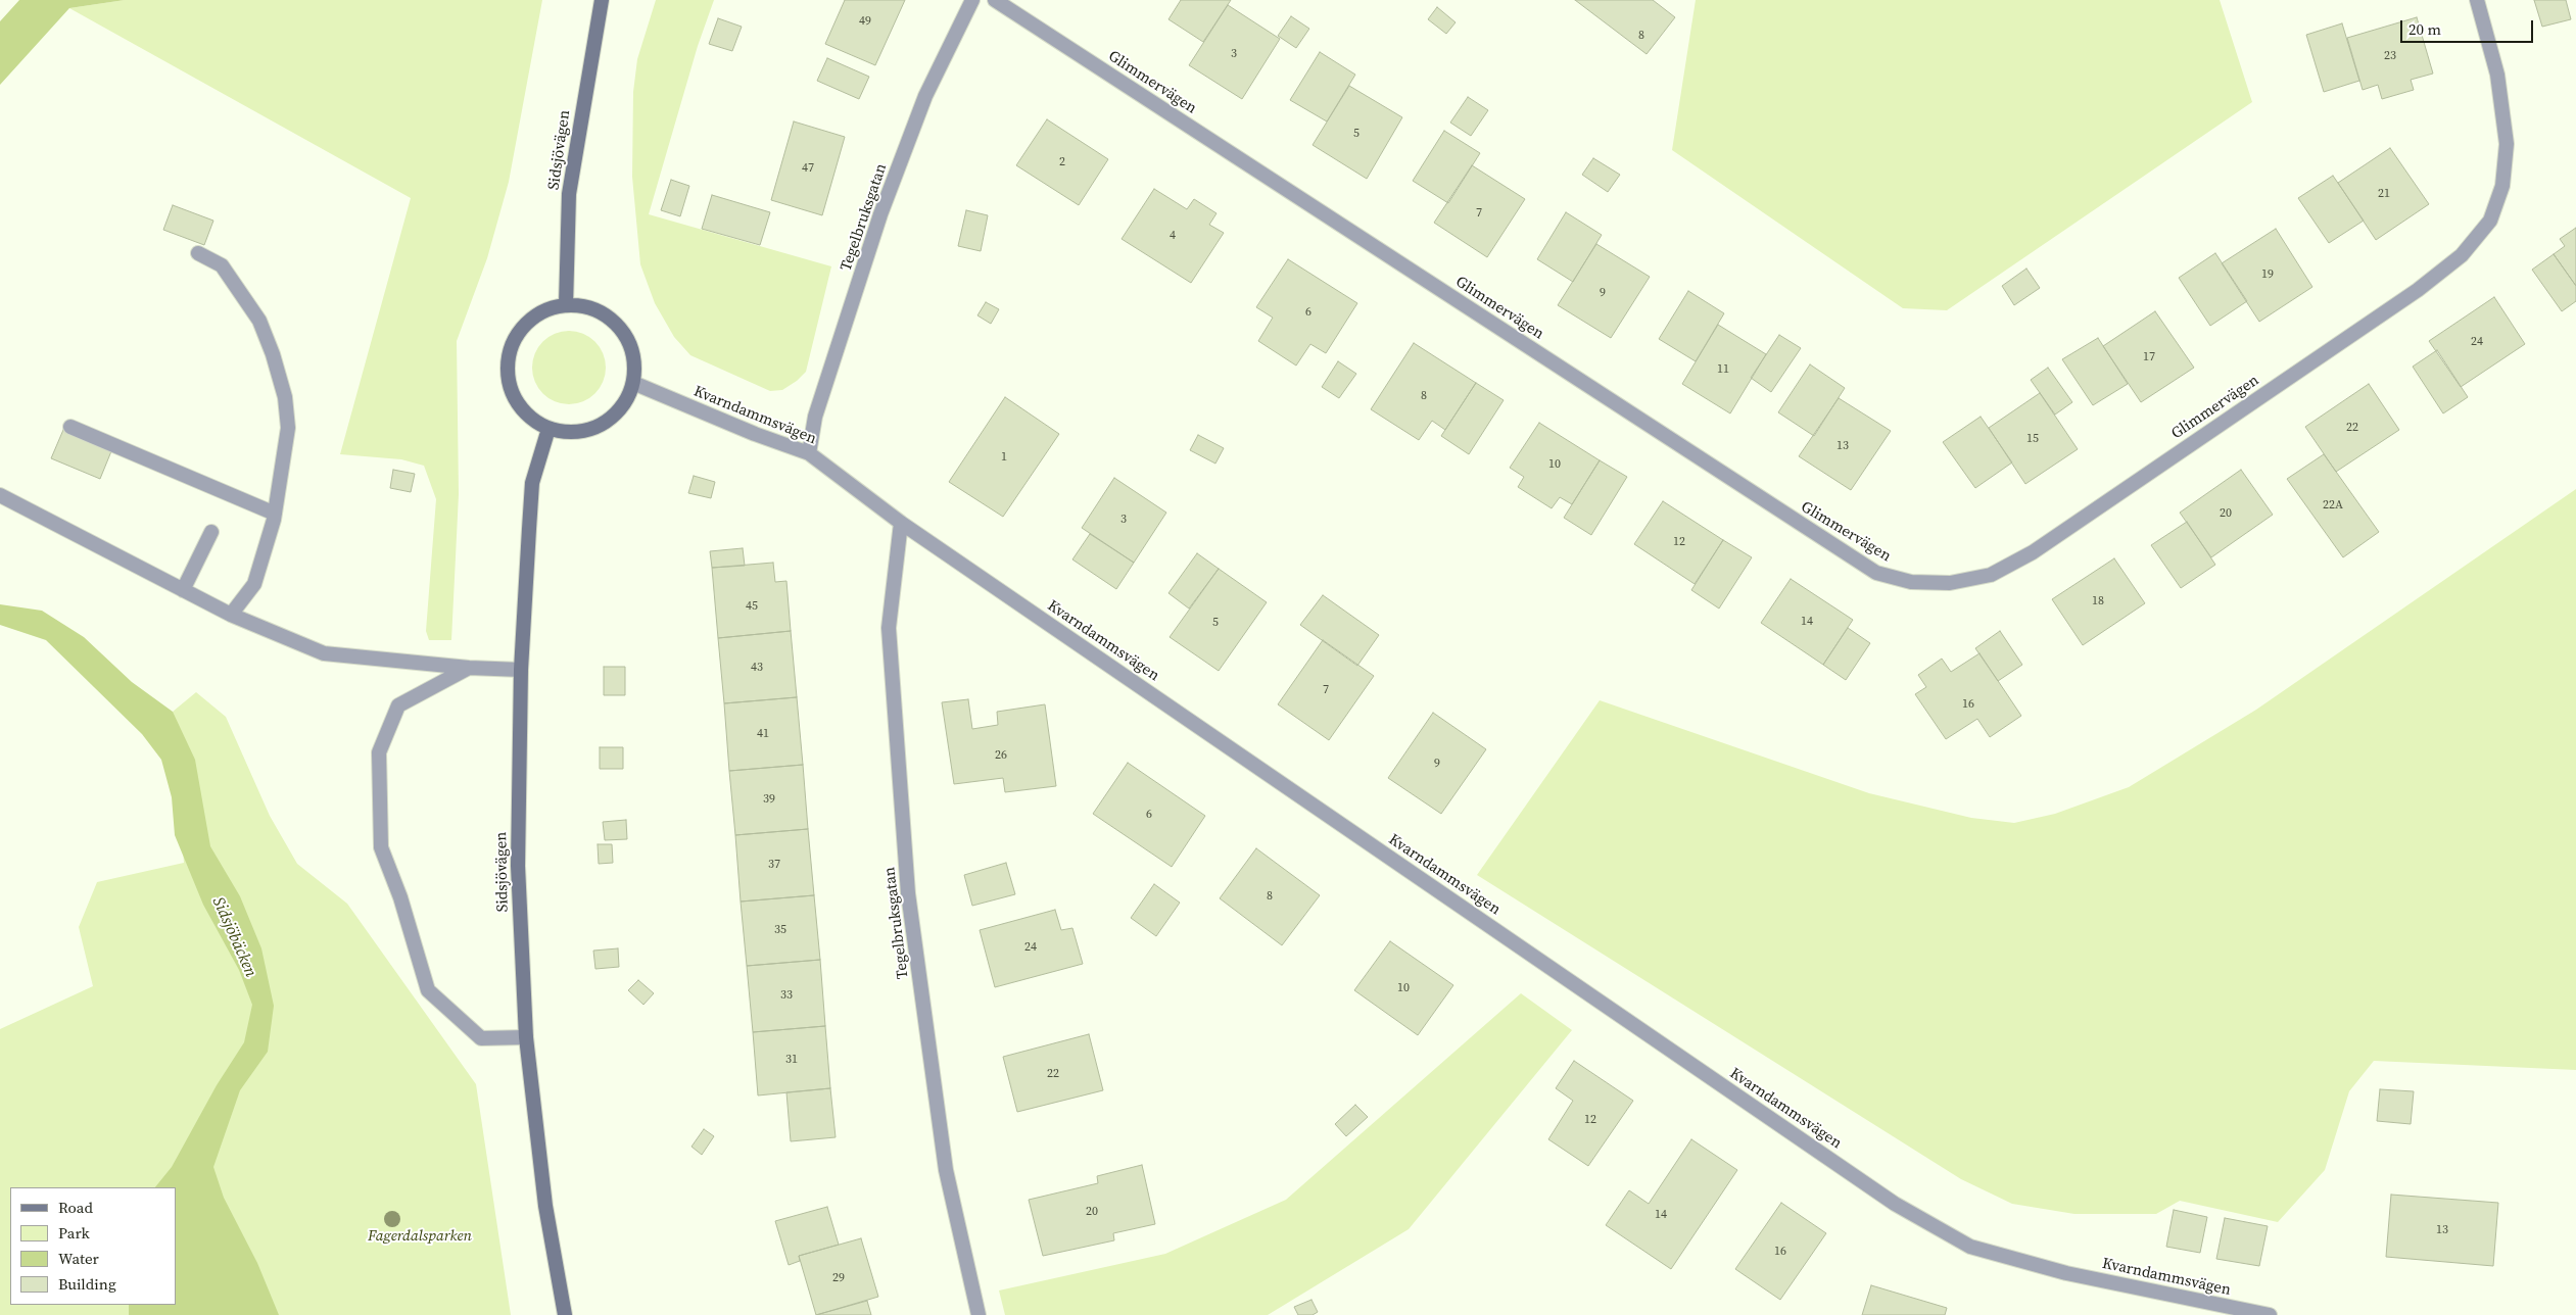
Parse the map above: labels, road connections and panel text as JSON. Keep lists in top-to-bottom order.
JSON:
{
  "streets": {
    "main road": ["Sidsjövägen"],
    "street": ["Glimmervägen", "Tegelbruksgatan", "Kvarndammsvägen"]
  },
  "crossings": [
    ["Sidsjövägen", "Kvarndammsvägen"],
    ["Tegelbruksgatan", "Kvarndammsvägen"]
  ],
  "water": ["Sidsjöbäcken"],
  "parks": ["Fagerdalsparken"],
  "house_numbers": [
    "49",
    "8",
    "3",
    "23",
    "5",
    "2",
    "47",
    "21",
    "7",
    "4",
    "19",
    "9",
    "6",
    "24",
    "17",
    "11",
    "8",
    "22",
    "15",
    "13",
    "1",
    "10",
    "22A",
    "20",
    "3",
    "12",
    "18",
    "45",
    "14",
    "5",
    "43",
    "7",
    "16",
    "41",
    "26",
    "9",
    "39",
    "6",
    "37",
    "8",
    "35",
    "24",
    "10",
    "33",
    "31",
    "22",
    "12",
    "20",
    "14",
    "13",
    "16",
    "29"
  ],
  "legend": [
    "Road",
    "Park",
    "Water",
    "Building"
  ],
  "scale_bar": "20 m"
}
